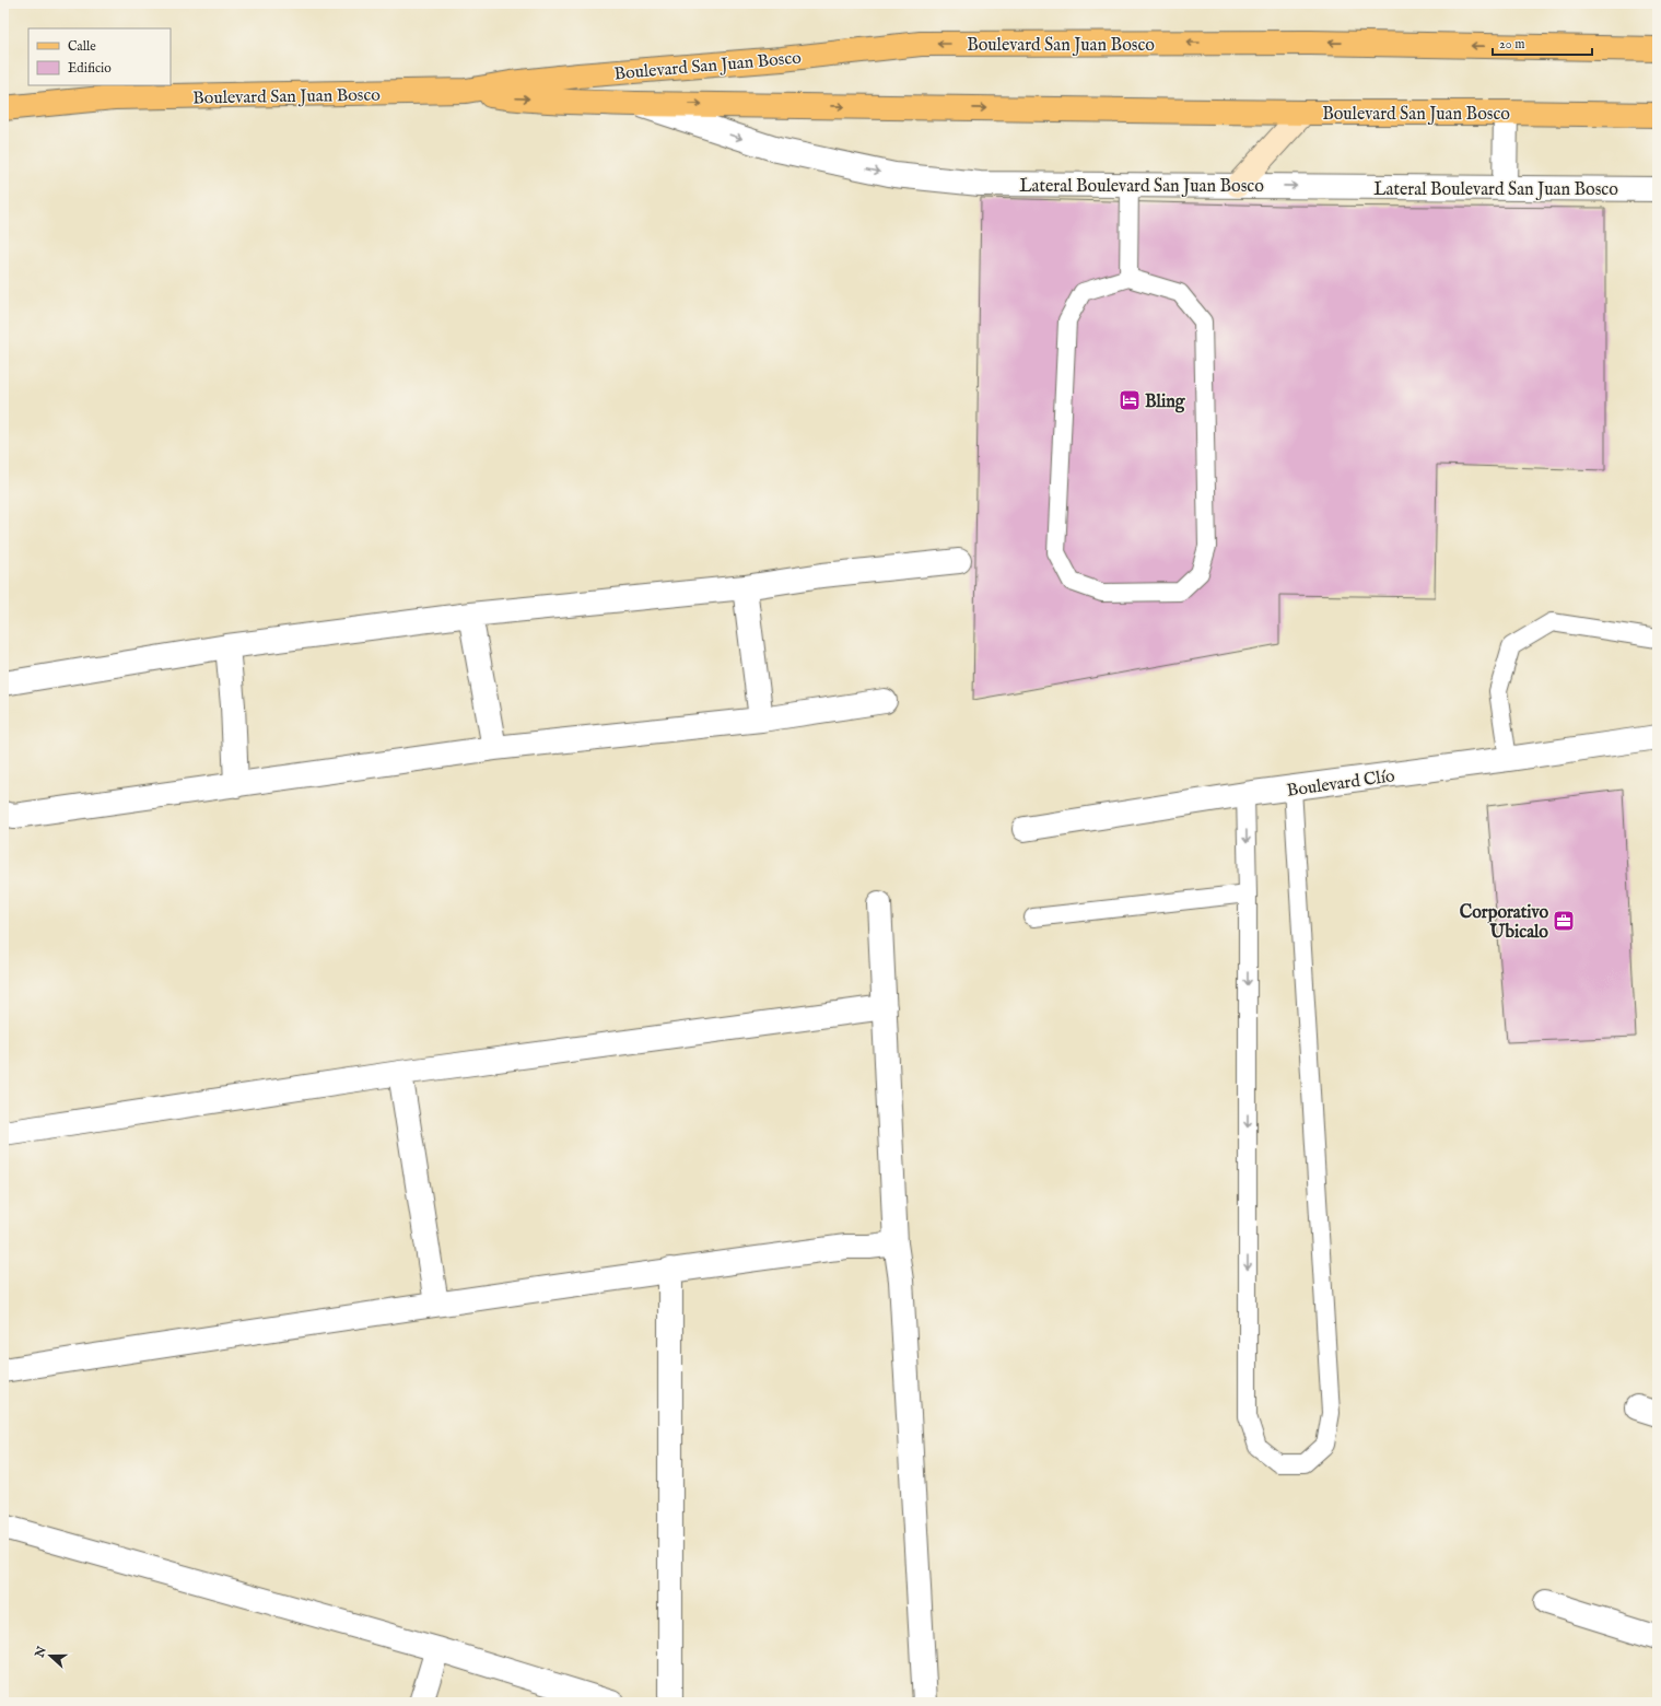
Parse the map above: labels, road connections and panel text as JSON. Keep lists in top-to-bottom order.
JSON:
{
  "streets": {
    "main road": ["Boulevard San Juan Bosco"],
    "street": ["Lateral Boulevard San Juan Bosco", "Boulevard Clío"]
  },
  "crossings": [
    ["Boulevard San Juan Bosco", "Lateral Boulevard San Juan Bosco"]
  ],
  "one_way": ["Lateral Boulevard San Juan Bosco"],
  "places": {
    "hotel": ["Bling"],
    "office": ["Corporativo Ubicalo"]
  },
  "legend": ["Calle", "Edificio"],
  "scale_bar": "20 m",
  "north": "left"
}
